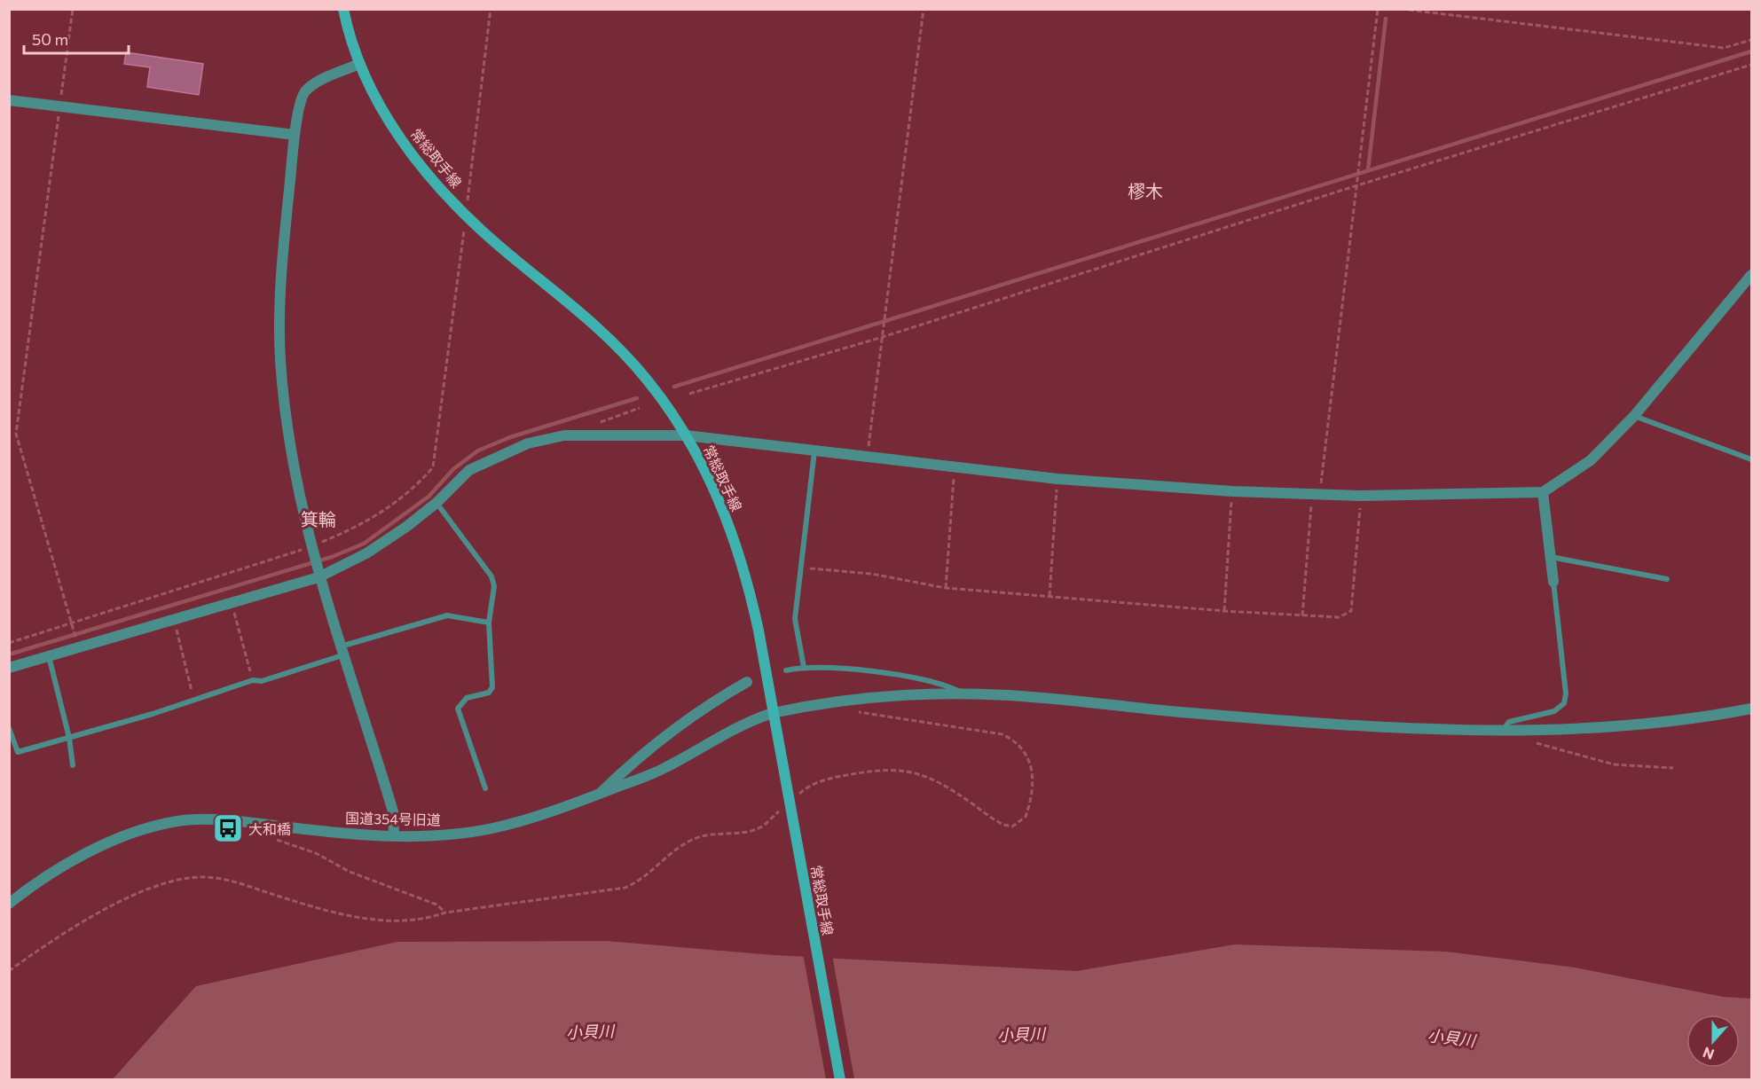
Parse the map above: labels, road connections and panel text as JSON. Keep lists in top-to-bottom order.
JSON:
{
  "streets": {
    "main road": ["常総取手線"],
    "street": ["国道354号旧道"]
  },
  "crossings": [
    ["常総取手線", "国道354号旧道"]
  ],
  "districts": ["樛木", "箕輪"],
  "water": ["小貝川"],
  "places": {
    "bus stop": ["大和橋"]
  },
  "scale_bar": "50 m",
  "north": "bottom"
}
